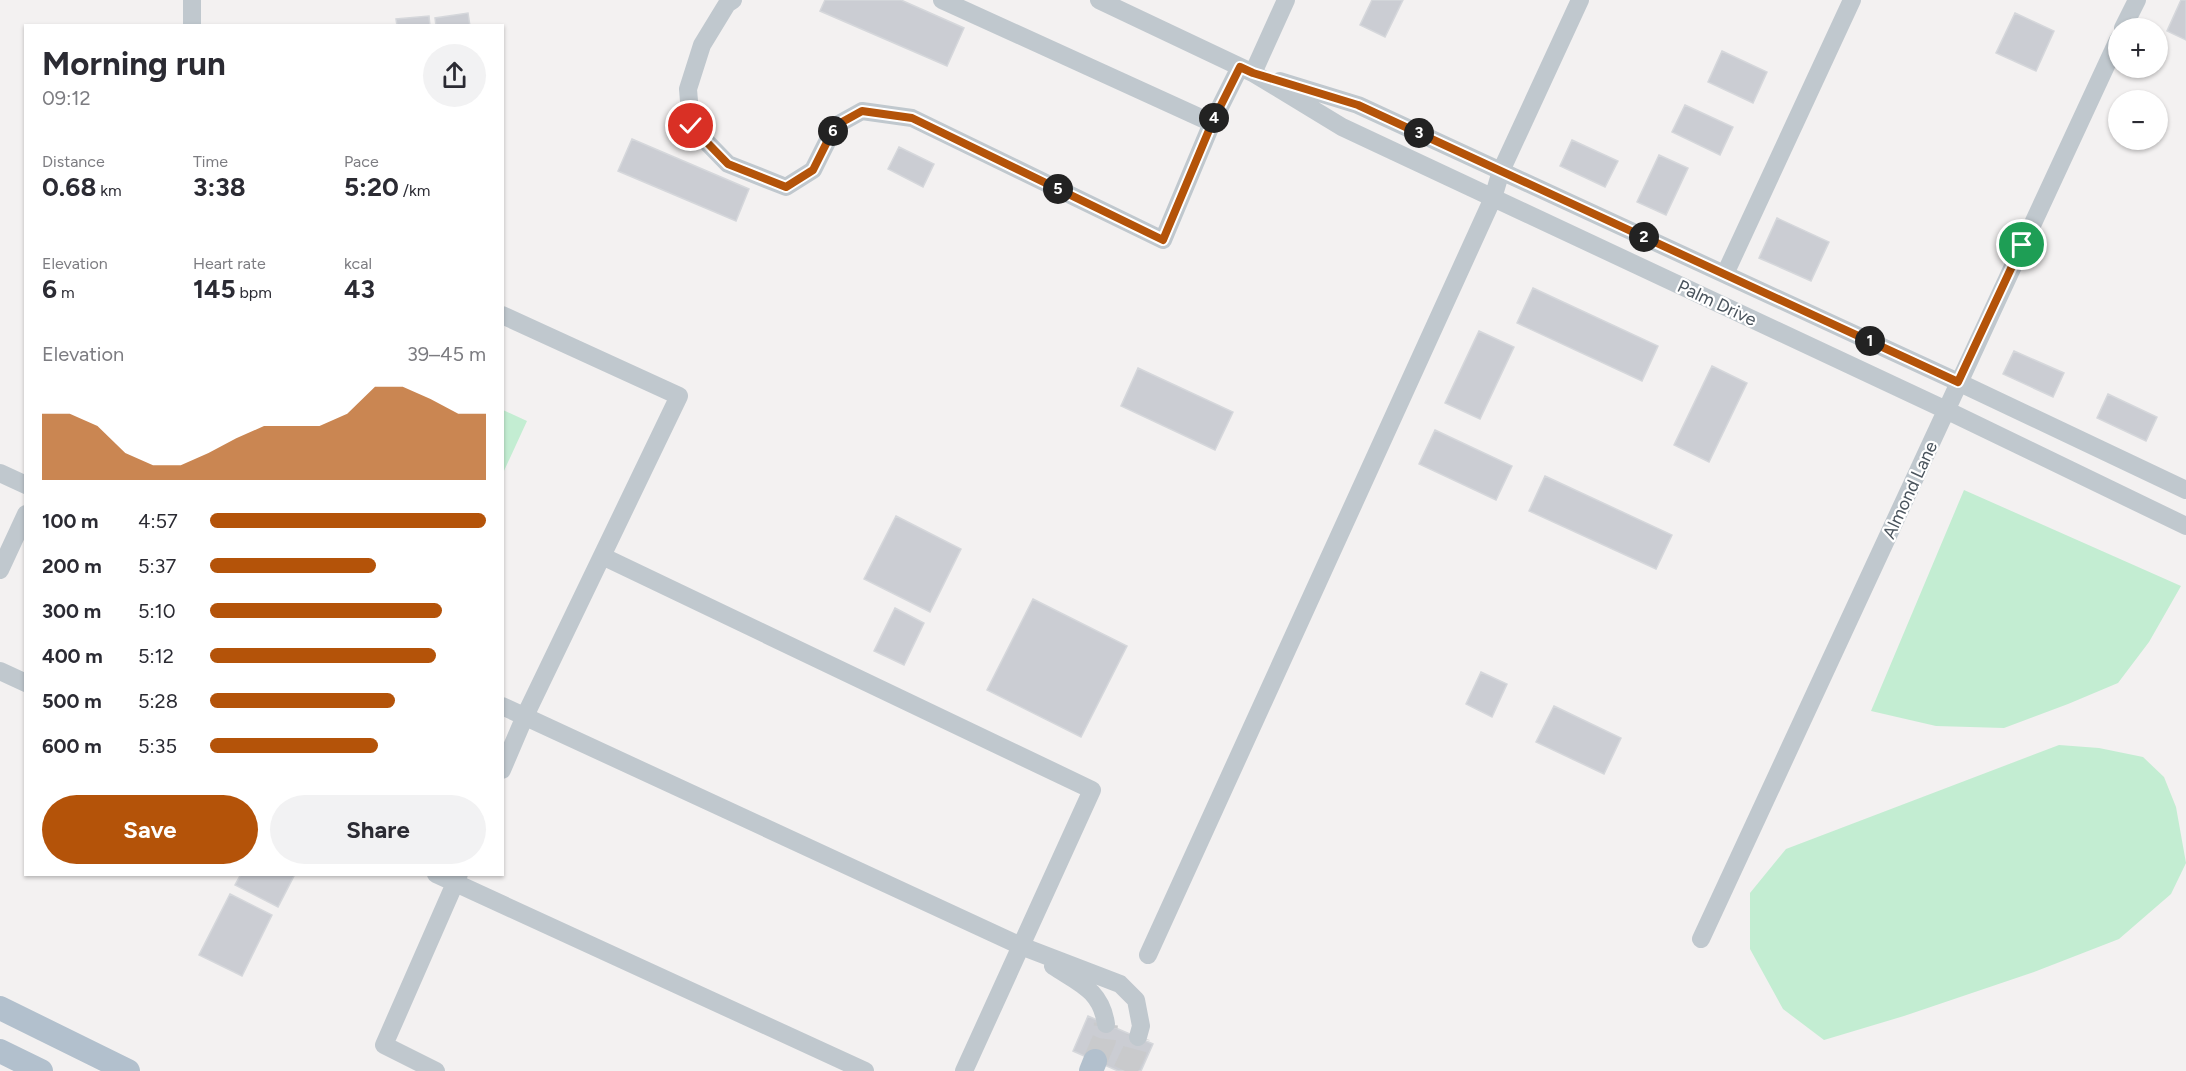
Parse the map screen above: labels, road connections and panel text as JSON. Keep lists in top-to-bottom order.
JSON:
{
  "streets": {
    "street": ["Palm Drive", "Almond Lane"]
  },
  "crossings": [
    ["Palm Drive", "Almond Lane"]
  ],
  "page": {
    "map_buttons": ["+", "−"],
    "heading": ["Morning run", "09:12"],
    "pins": [
      "4",
      "6",
      "3",
      "5",
      "2",
      "1"
    ],
    "stats": [
      ["Distance", "0.68 km"],
      ["Time", "3:38"],
      ["Pace", "5:20 /km"],
      ["Elevation", "6 m"],
      ["Heart rate", "145 bpm"],
      ["kcal", "43"]
    ],
    "chart": ["Elevation", "39–45 m"],
    "list": [
      {
        "name": "100 m",
        "note": "4:57"
      },
      {
        "name": "200 m",
        "note": "5:37"
      },
      {
        "name": "300 m",
        "note": "5:10"
      },
      {
        "name": "400 m",
        "note": "5:12"
      },
      {
        "name": "500 m",
        "note": "5:28"
      },
      {
        "name": "600 m",
        "note": "5:35"
      }
    ],
    "buttons": ["Save", "Share"]
  }
}
